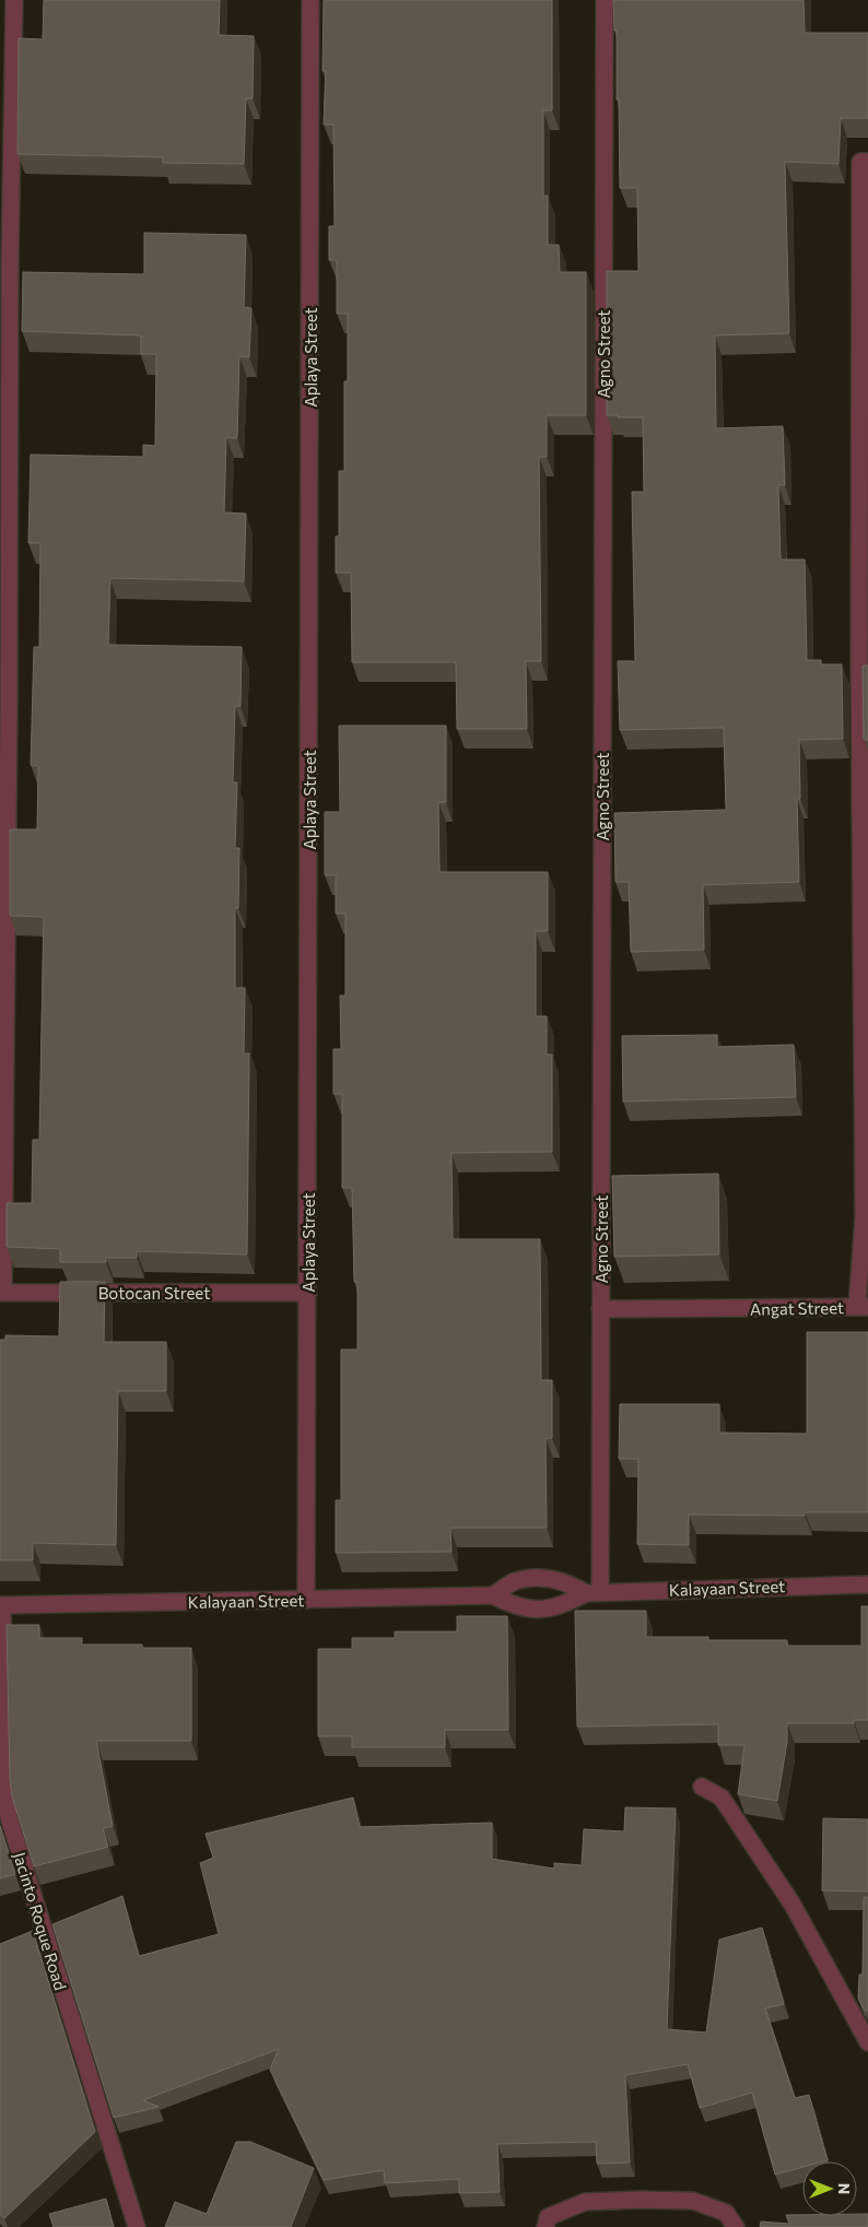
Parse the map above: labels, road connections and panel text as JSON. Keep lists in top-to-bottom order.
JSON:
{
  "streets": {
    "street": [
      "Agno Street",
      "Aplaya Street",
      "Botocan Street",
      "Angat Street",
      "Kalayaan Street",
      "Jacinto Roque Road"
    ]
  },
  "crossings": [
    ["Agno Street", "Angat Street"],
    ["Agno Street", "Kalayaan Street"],
    ["Aplaya Street", "Botocan Street"],
    ["Aplaya Street", "Kalayaan Street"],
    ["Kalayaan Street", "Jacinto Roque Road"]
  ],
  "north": "right"
}
